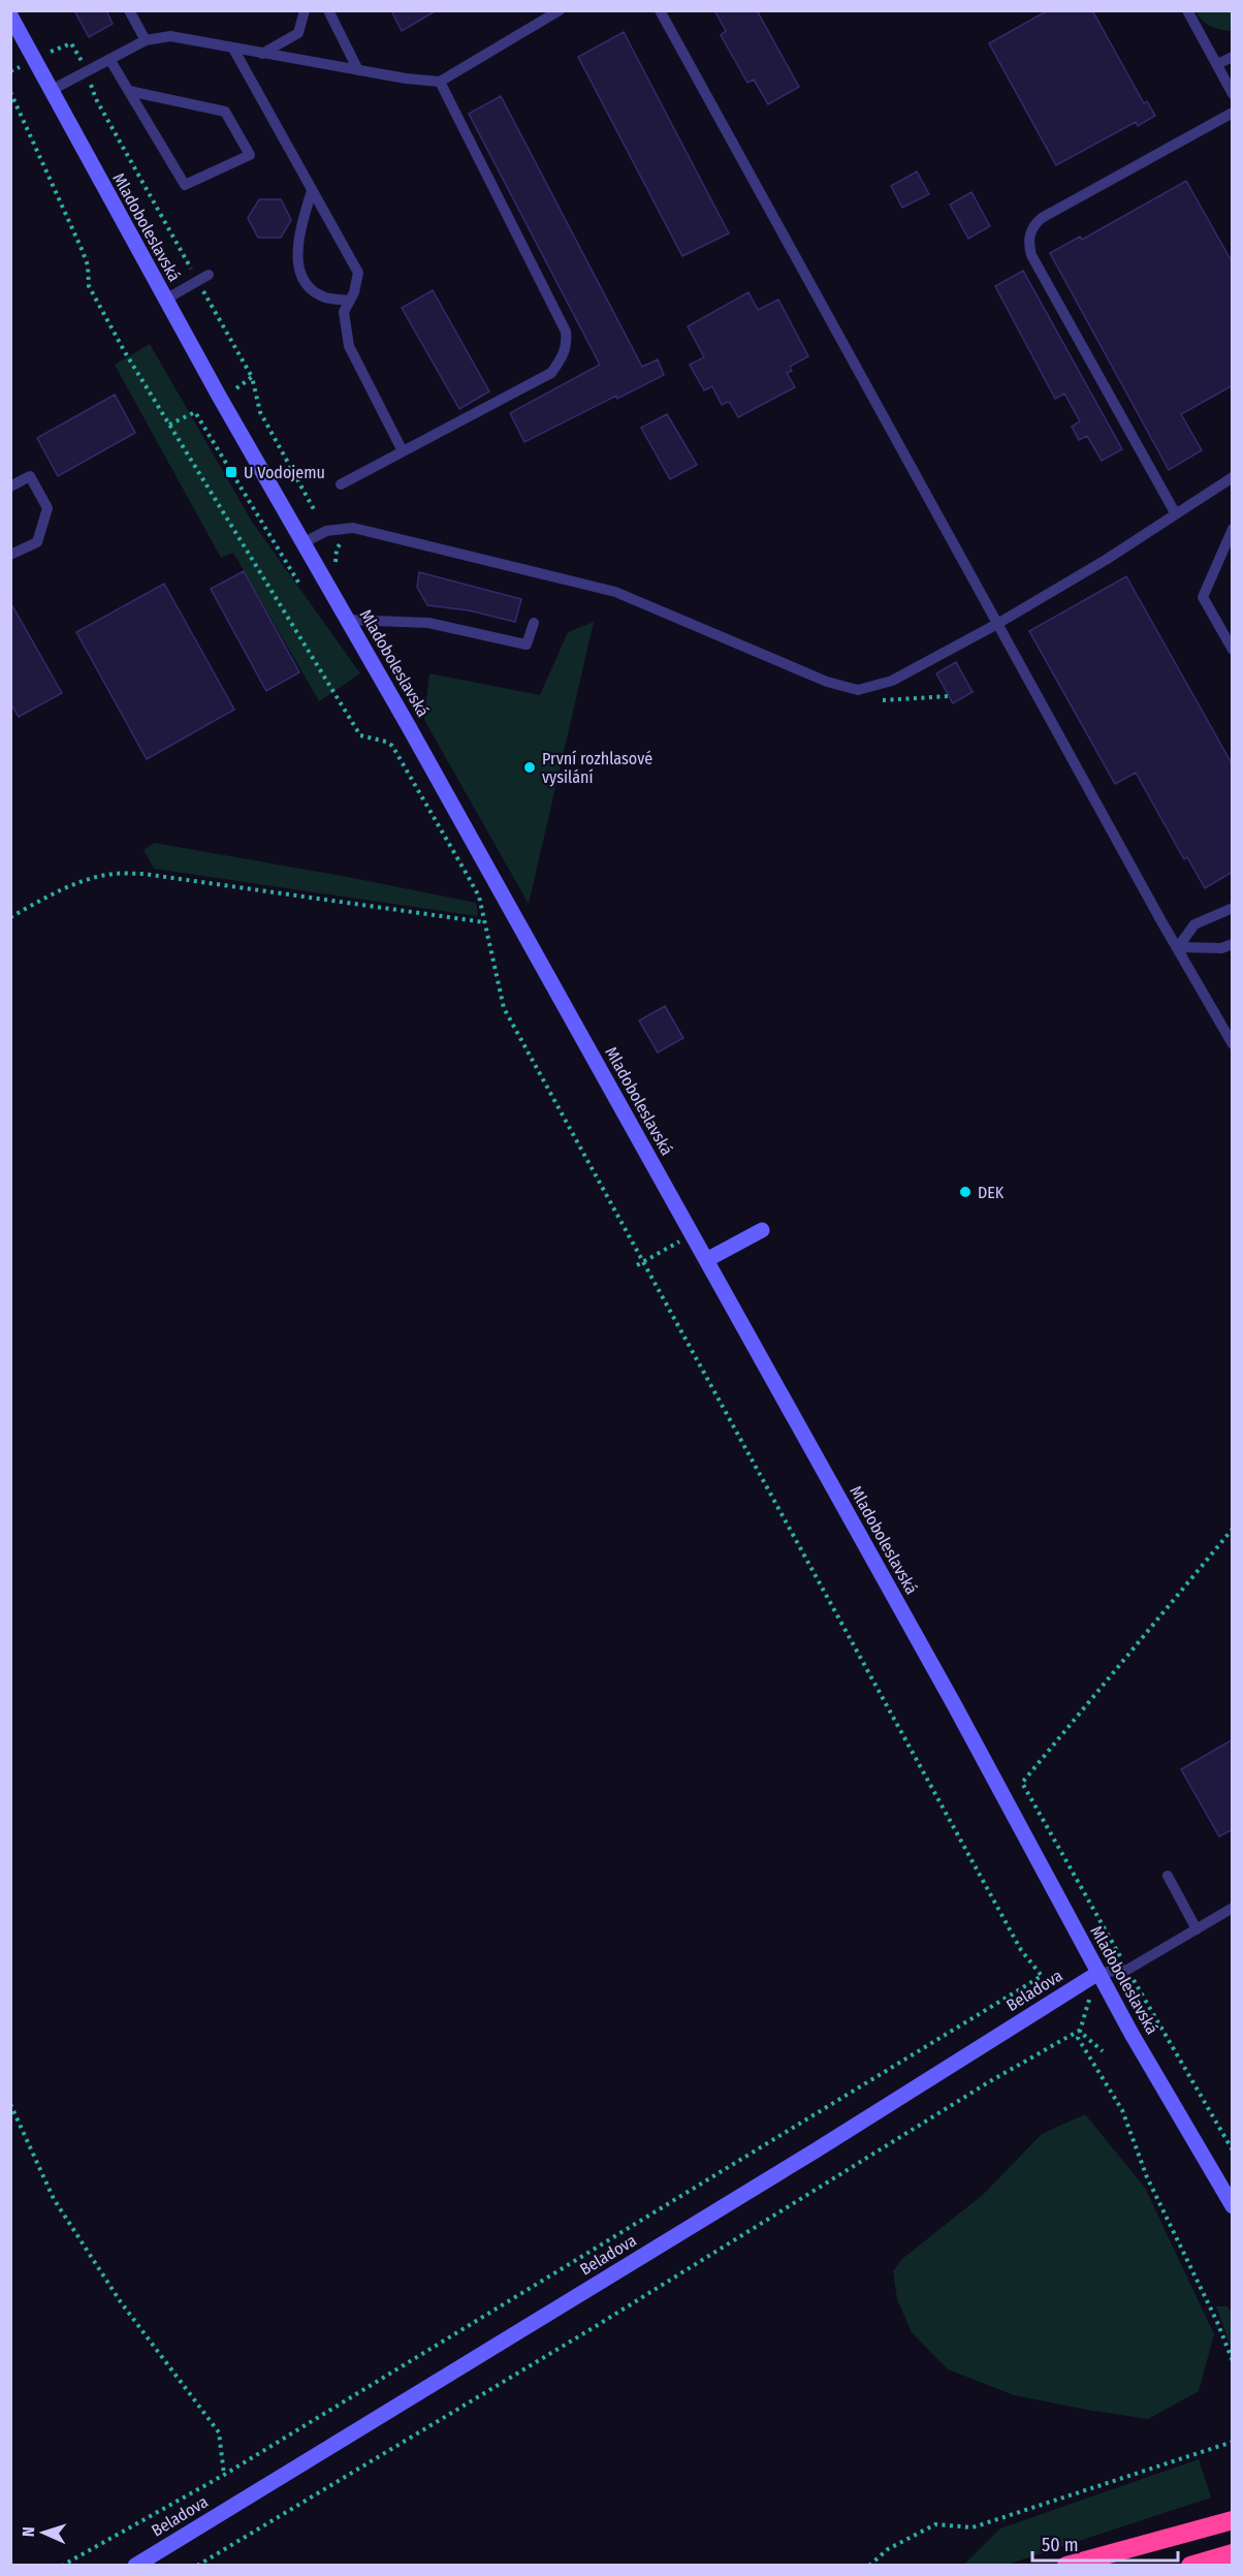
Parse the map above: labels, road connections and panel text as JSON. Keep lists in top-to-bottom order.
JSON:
{
  "streets": {
    "main road": ["Mladoboleslavská", "Beladova"]
  },
  "crossings": [
    ["Mladoboleslavská", "Beladova"]
  ],
  "places": {
    "transit": ["U Vodojemu"],
    "other": ["První rozhlasové vysilání", "DEK"]
  },
  "scale_bar": "50 m",
  "north": "left"
}
